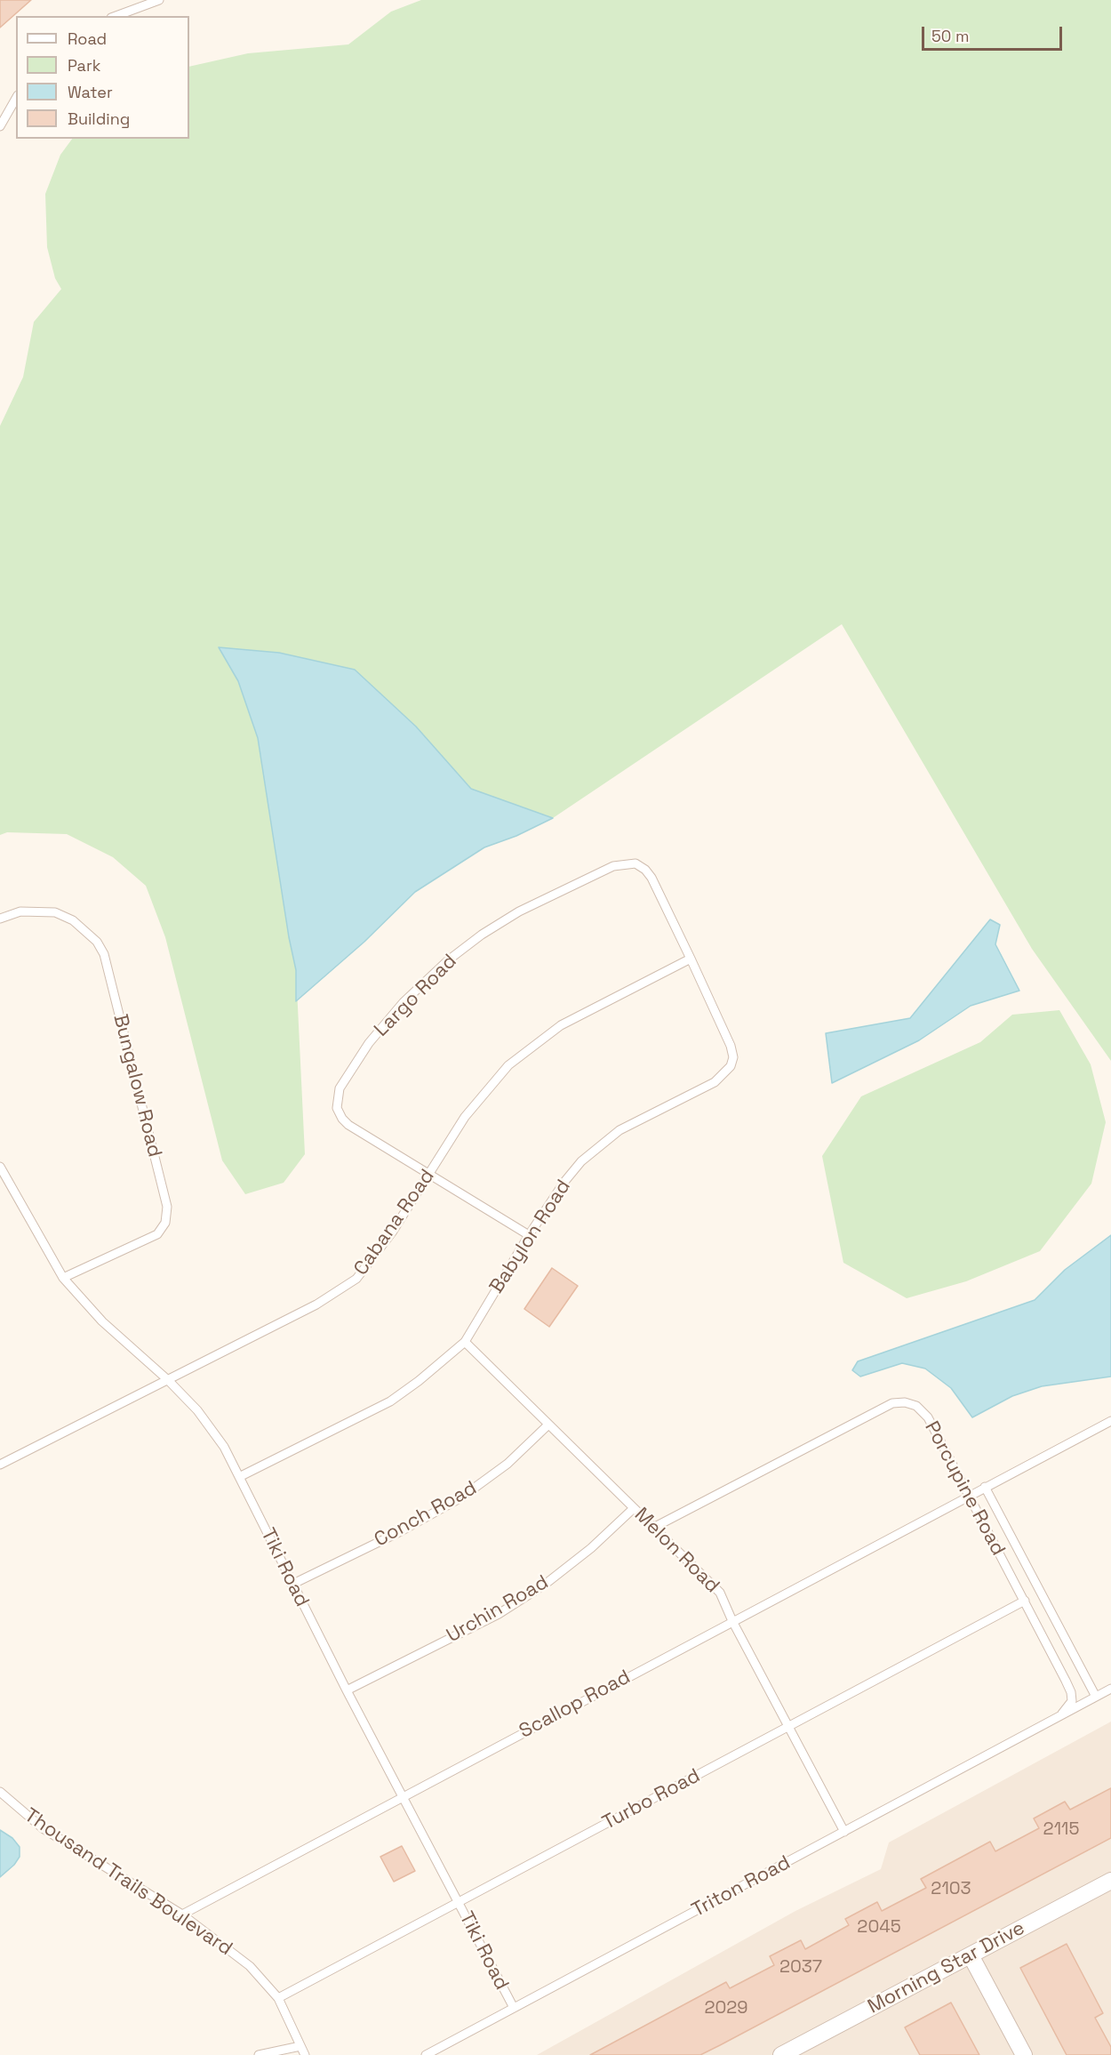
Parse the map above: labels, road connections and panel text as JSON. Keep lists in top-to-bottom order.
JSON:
{
  "streets": {
    "street": ["Morning Star Drive"],
    "lane": [
      "Largo Road",
      "Bungalow Road",
      "Cabana Road",
      "Babylon Road",
      "Porcupine Road",
      "Conch Road",
      "Melon Road",
      "Tiki Road",
      "Urchin Road",
      "Scallop Road",
      "Turbo Road",
      "Thousand Trails Boulevard",
      "Triton Road"
    ]
  },
  "crossings": [
    ["Largo Road", "Cabana Road"],
    ["Largo Road", "Babylon Road"],
    ["Bungalow Road", "Tiki Road"],
    ["Cabana Road", "Babylon Road"],
    ["Cabana Road", "Tiki Road"],
    ["Babylon Road", "Melon Road"],
    ["Babylon Road", "Tiki Road"],
    ["Porcupine Road", "Melon Road"],
    ["Porcupine Road", "Scallop Road"],
    ["Porcupine Road", "Turbo Road"],
    ["Porcupine Road", "Triton Road"],
    ["Conch Road", "Melon Road"],
    ["Conch Road", "Tiki Road"],
    ["Melon Road", "Urchin Road"],
    ["Melon Road", "Scallop Road"],
    ["Melon Road", "Turbo Road"],
    ["Melon Road", "Triton Road"],
    ["Tiki Road", "Urchin Road"],
    ["Tiki Road", "Scallop Road"],
    ["Tiki Road", "Turbo Road"],
    ["Tiki Road", "Triton Road"],
    ["Scallop Road", "Thousand Trails Boulevard"],
    ["Turbo Road", "Thousand Trails Boulevard"]
  ],
  "house_numbers": [
    "2115",
    "2103",
    "2045",
    "2037",
    "2029"
  ],
  "legend": [
    "Road",
    "Park",
    "Water",
    "Building"
  ],
  "scale_bar": "50 m"
}
